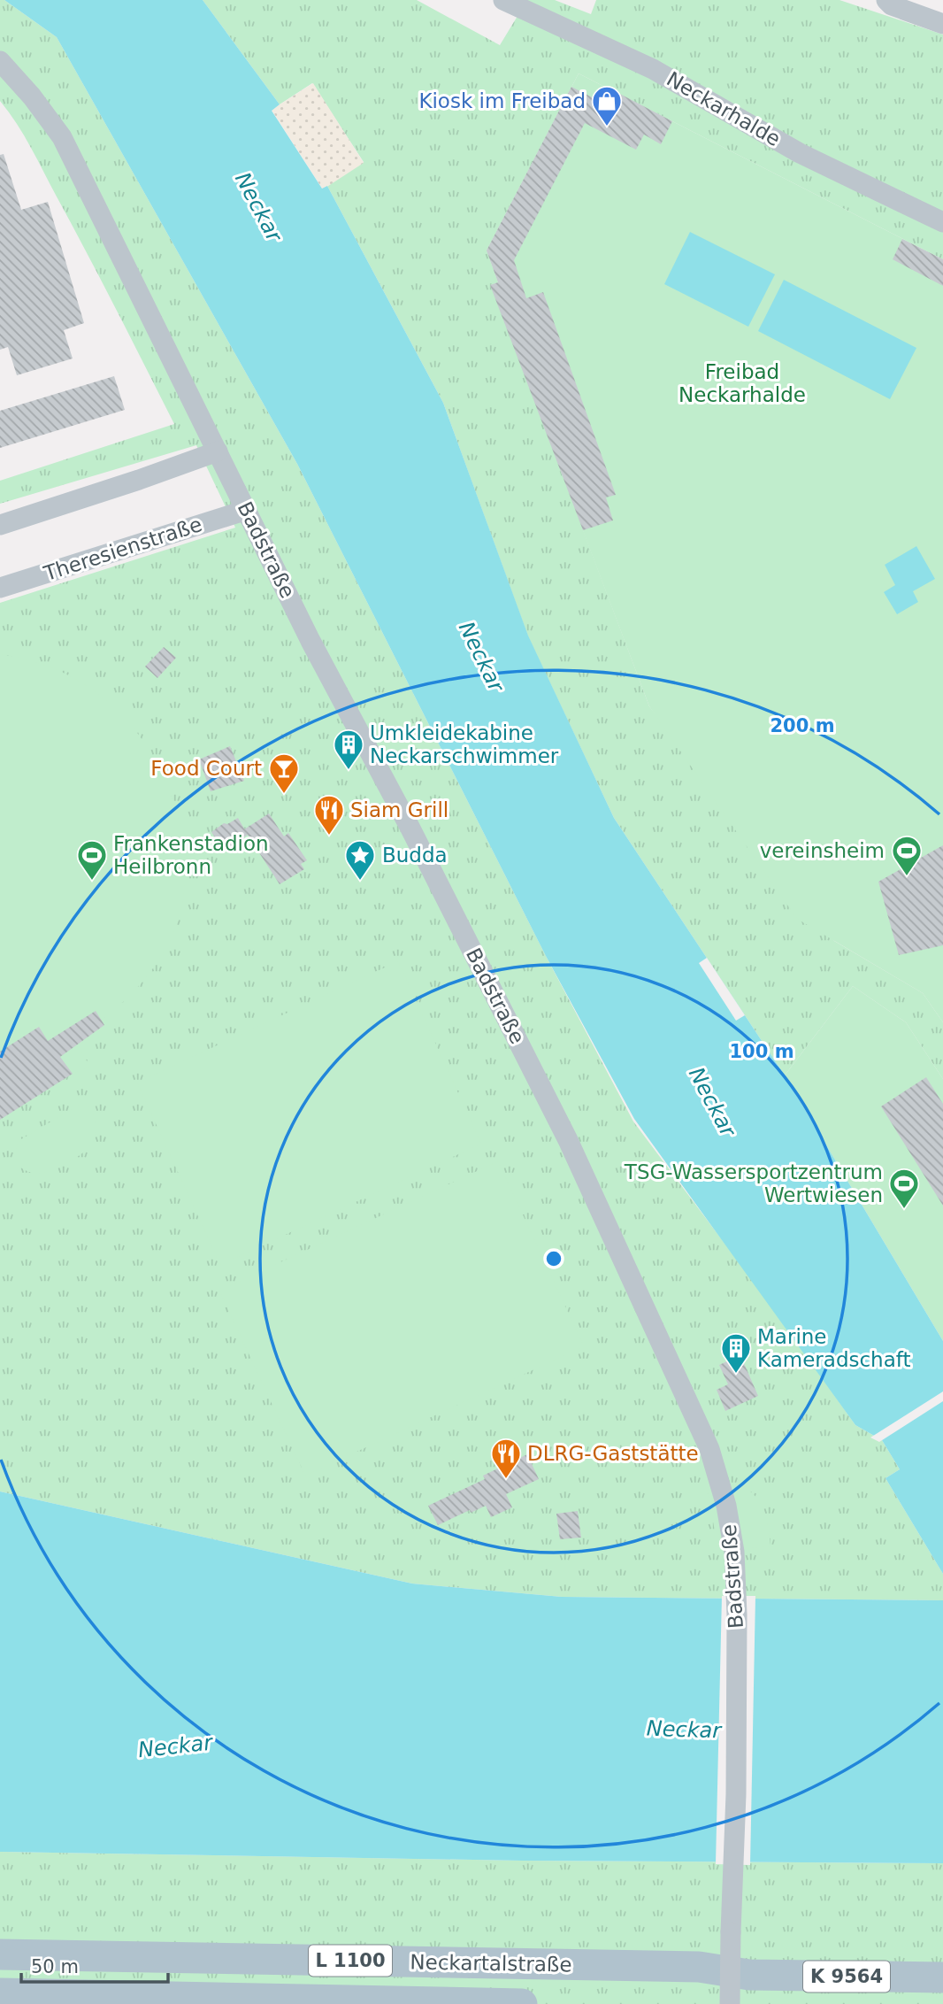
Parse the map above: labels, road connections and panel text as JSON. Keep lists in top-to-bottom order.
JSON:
{
  "streets": {
    "main road": ["L 1100", "Neckartalstraße", "K 9564"],
    "street": ["Neckarhalde", "Theresienstraße", "Badstraße"]
  },
  "crossings": [
    ["Theresienstraße", "Badstraße"]
  ],
  "water": ["Neckar"],
  "parks": ["Freibad Neckarhalde"],
  "places": {
    "shop": ["Kiosk im Freibad"],
    "building": ["Umkleidekabine Neckarschwimmer", "Marine Kameradschaft"],
    "bar": ["Food Court"],
    "restaurant": ["Siam Grill", "DLRG-Gaststätte"],
    "sports": ["vereinsheim", "Frankenstadion Heilbronn", "TSG-Wassersportzentrum Wertwiesen"],
    "place": ["Budda"]
  },
  "scale_bar": "50 m",
  "rings": ["200 m", "100 m"]
}
